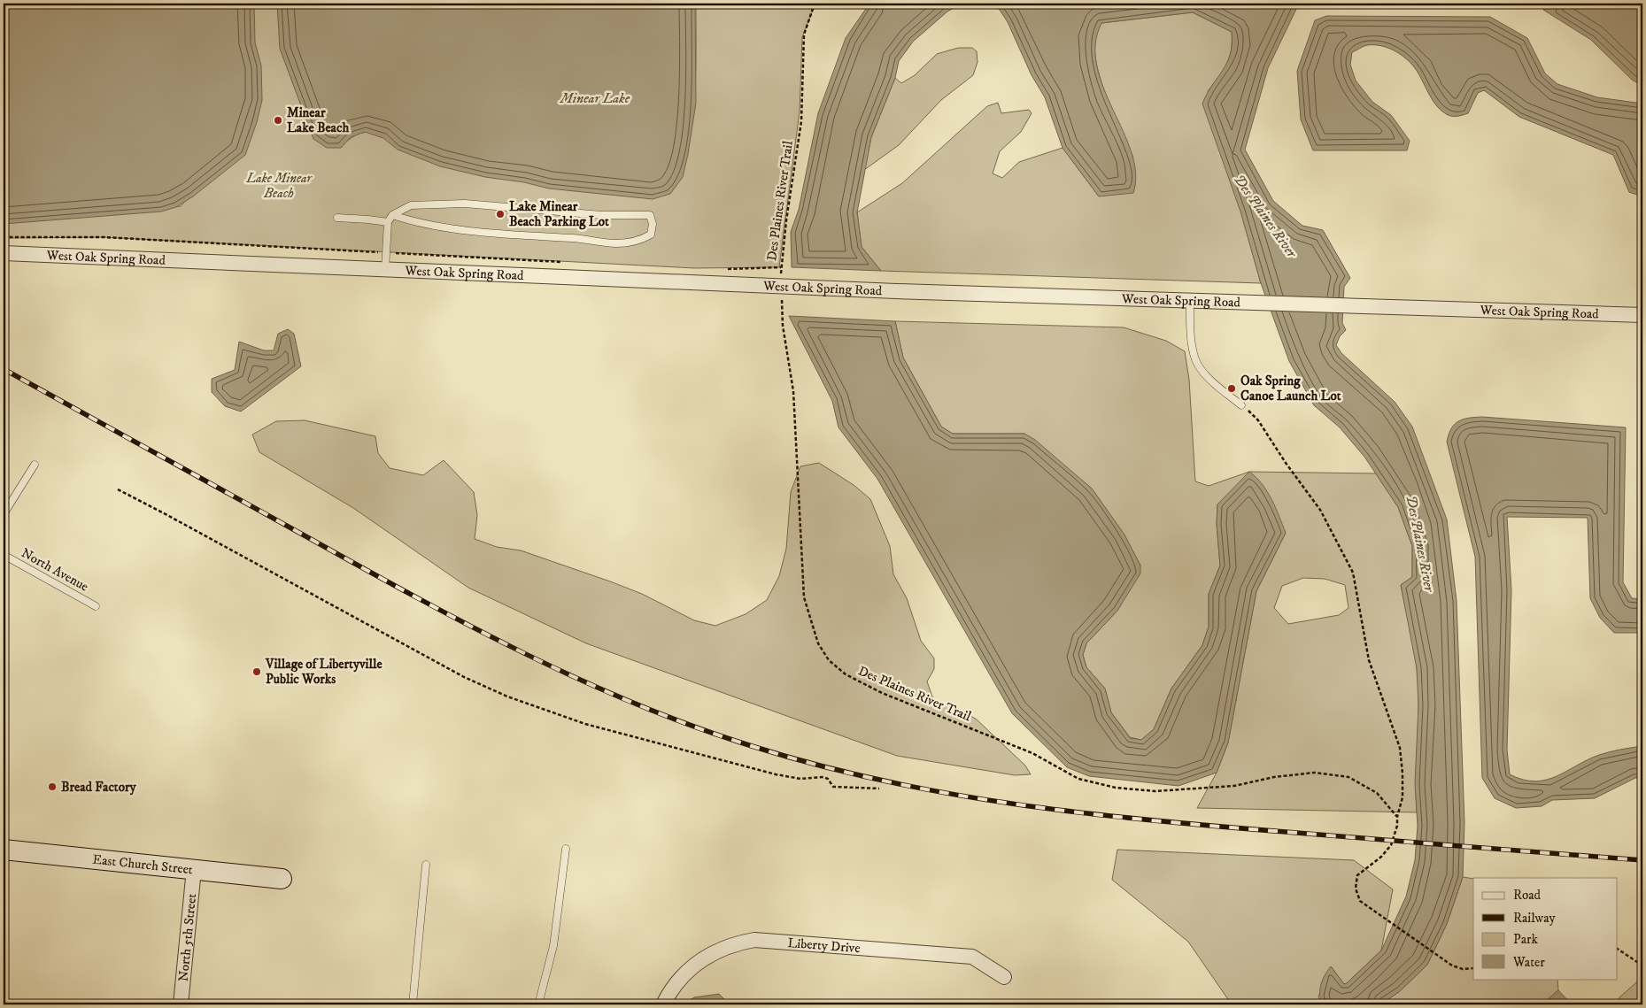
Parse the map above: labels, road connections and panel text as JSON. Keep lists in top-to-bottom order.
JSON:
{
  "streets": {
    "street": [
      "West Oak Spring Road",
      "East Church Street",
      "North 5th Street",
      "Liberty Drive"
    ],
    "lane": ["North Avenue"],
    "path": ["Des Plaines River Trail"]
  },
  "crossings": [
    ["Des Plaines River Trail", "West Oak Spring Road"],
    ["East Church Street", "North 5th Street"]
  ],
  "water": ["Minear Lake", "Des Plaines River"],
  "parks": ["Lake Minear Beach"],
  "places": [
    "Minear Lake Beach",
    "Lake Minear Beach Parking Lot",
    "Oak Spring Canoe Launch Lot",
    "Village of Libertyville Public Works",
    "Bread Factory"
  ],
  "legend": [
    "Road",
    "Railway",
    "Park",
    "Water"
  ]
}
